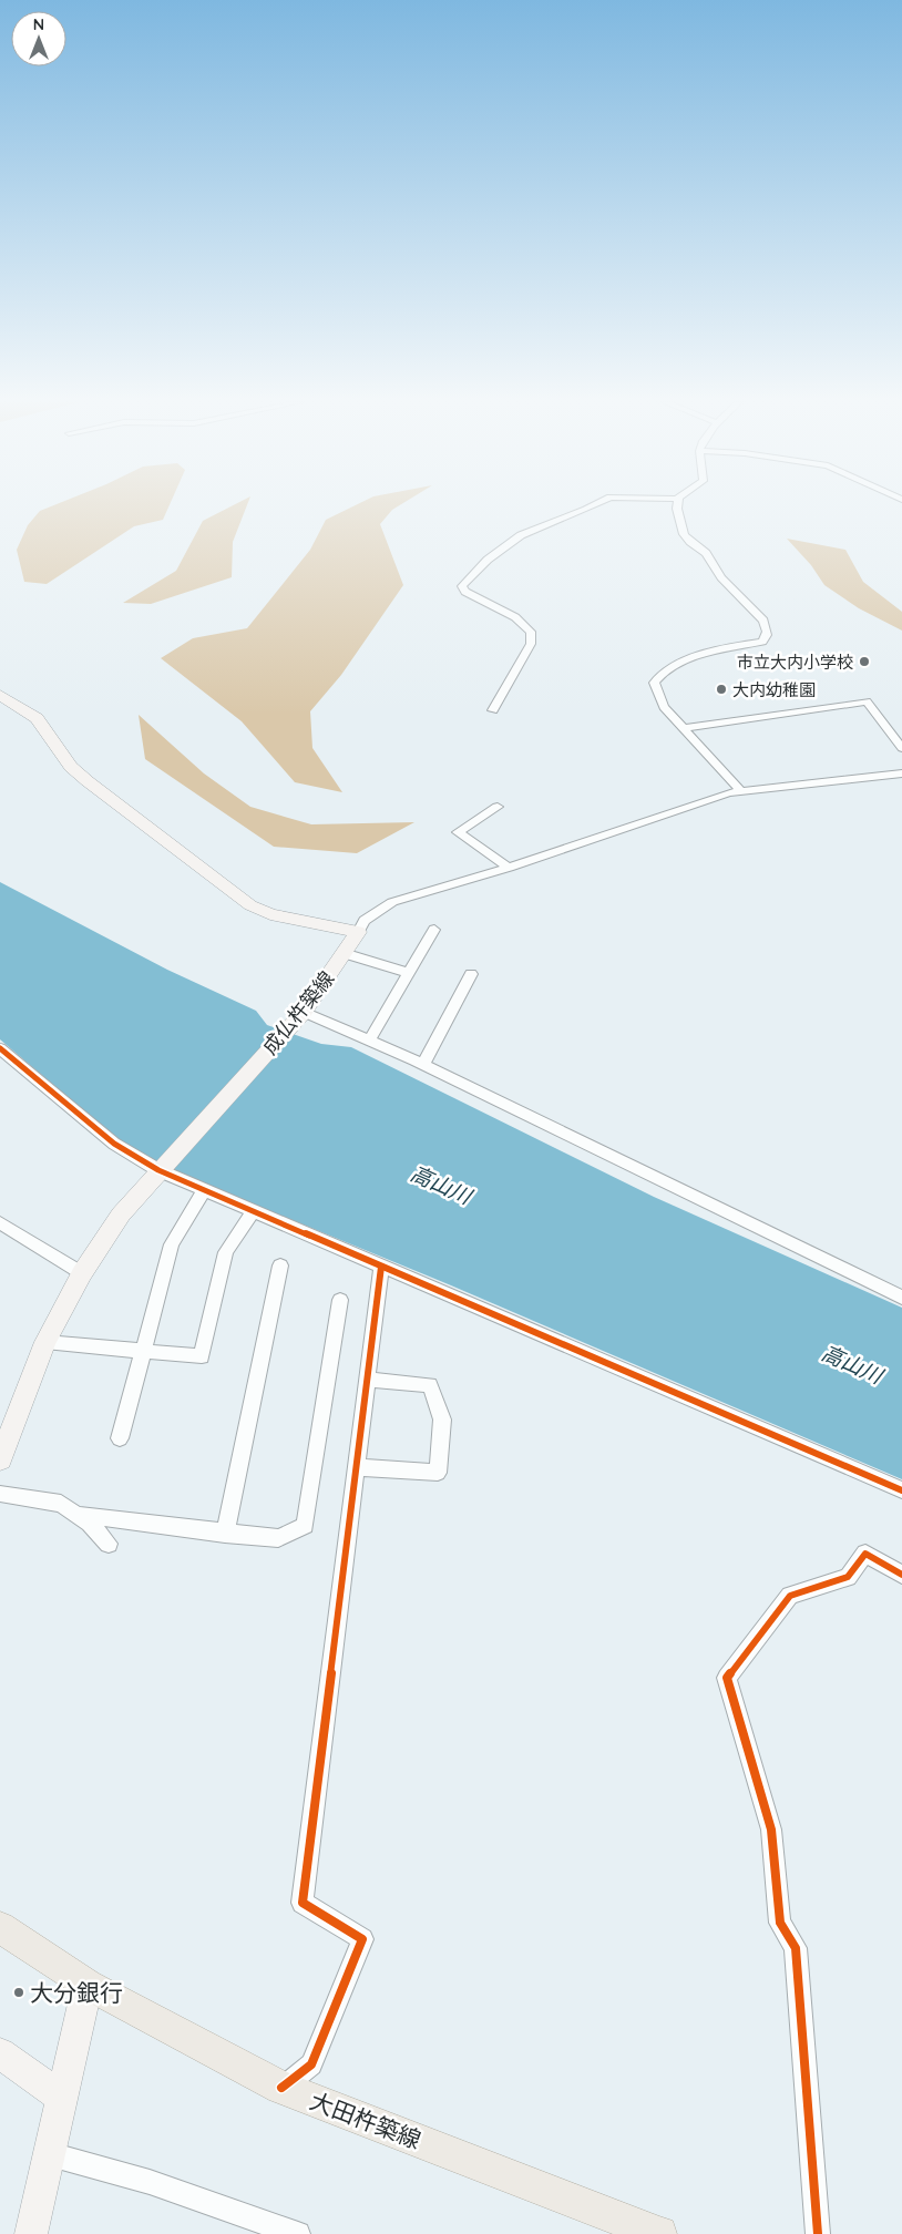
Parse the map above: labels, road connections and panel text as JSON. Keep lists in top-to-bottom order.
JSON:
{
  "streets": {
    "main road": ["成仏杵築線", "大田杵築線"]
  },
  "water": ["高山川"],
  "places": ["市立大内小学校", "大内幼稚園", "大分銀行"],
  "north": "top"
}
